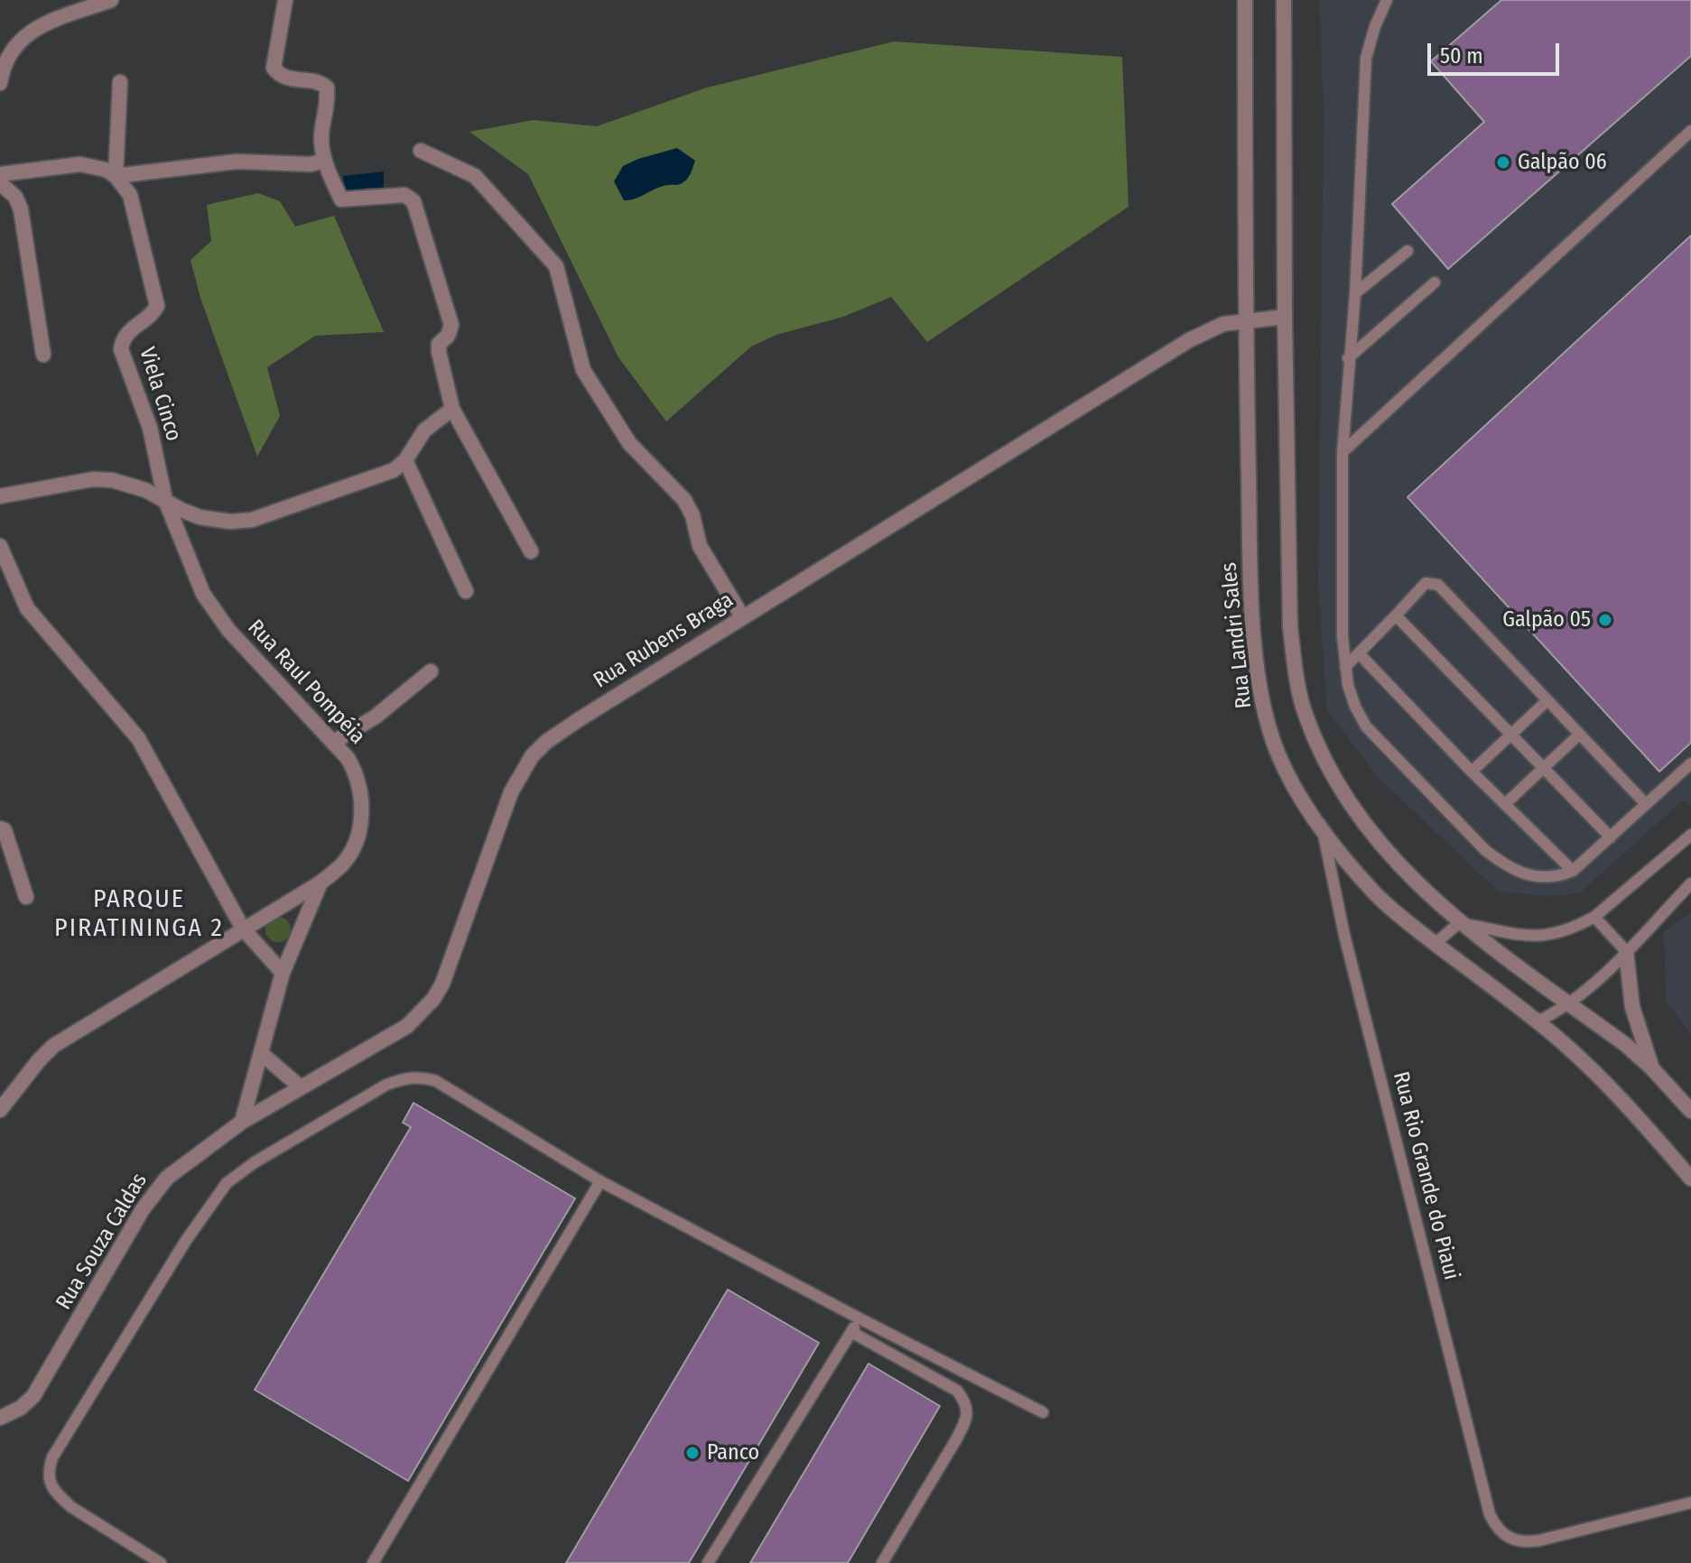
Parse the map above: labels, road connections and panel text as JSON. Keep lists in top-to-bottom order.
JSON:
{
  "streets": {
    "street": [
      "Viela Cinco",
      "Rua Landri Sales",
      "Rua Rubens Braga",
      "Rua Raul Pompéia",
      "Rua Souza Caldas"
    ],
    "lane": ["Rua Rio Grande do Piaui"]
  },
  "crossings": [
    ["Viela Cinco", "Rua Raul Pompéia"],
    ["Rua Landri Sales", "Rua Rubens Braga"],
    ["Rua Landri Sales", "Rua Rio Grande do Piaui"],
    ["Rua Rubens Braga", "Rua Souza Caldas"]
  ],
  "districts": ["PARQUE PIRATININGA 2"],
  "places": ["Galpão 06", "Galpão 05", "Panco"],
  "scale_bar": "50 m"
}
